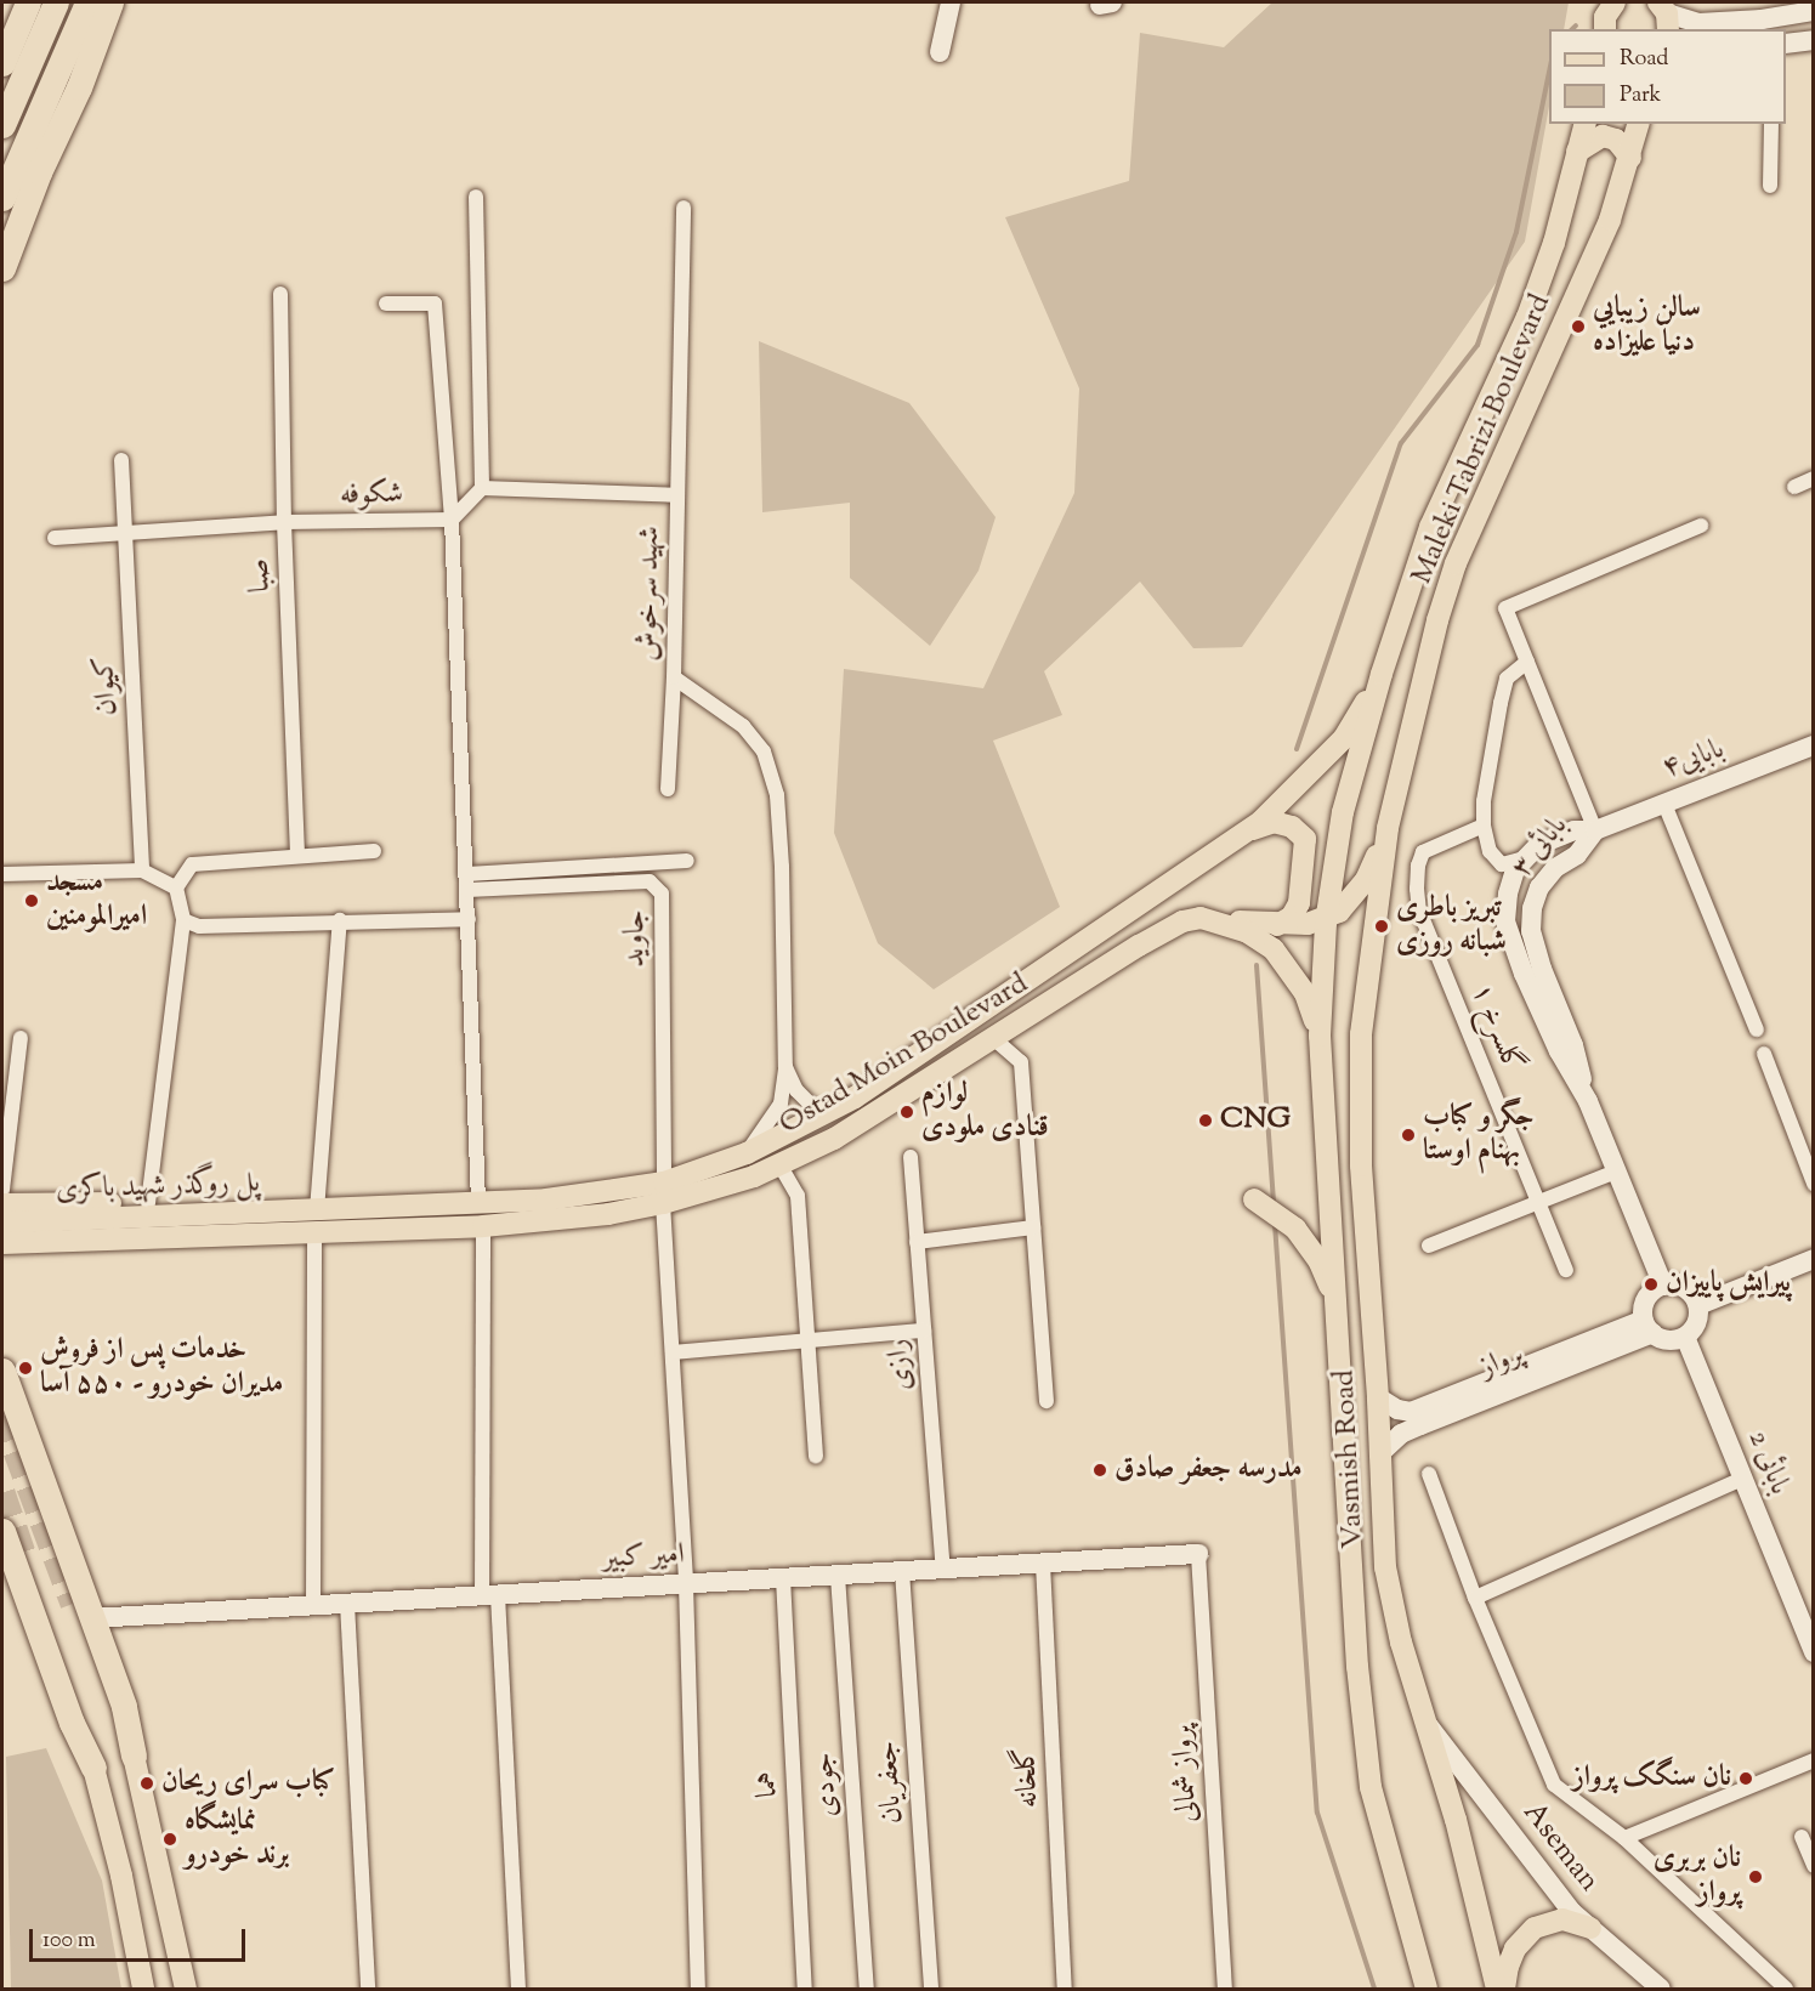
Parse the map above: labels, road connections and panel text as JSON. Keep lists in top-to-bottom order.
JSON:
{
  "streets": {
    "main road": [
      "Maleki Tabrizi Boulevard",
      "بابایی۴",
      "بابائی ۳",
      "Ostad Moin Boulevard",
      "پل روگذر شهید باکری",
      "پرواز",
      "Vasmish Road",
      "بابائی 2",
      "امیر کبیر",
      "Aseman"
    ],
    "street": [
      "شکوفه",
      "صبا",
      "شهید سرخوش",
      "کیوان",
      "جاوید",
      "گلسرخ ۱",
      "رازی",
      "پرواز شمالی",
      "گلخانه",
      "جعفریان",
      "هما",
      "جودی"
    ]
  },
  "crossings": [
    ["Maleki Tabrizi Boulevard", "Vasmish Road"],
    ["شکوفه", "صبا"],
    ["شکوفه", "کیوان"],
    ["شهید سرخوش", "Ostad Moin Boulevard"],
    ["بابایی۴", "بابائی ۳"],
    ["بابائی ۳", "پرواز"],
    ["بابائی ۳", "بابائی 2"],
    ["جاوید", "Ostad Moin Boulevard"],
    ["جاوید", "امیر کبیر"],
    ["Ostad Moin Boulevard", "پل روگذر شهید باکری"],
    ["پرواز", "Vasmish Road"],
    ["پرواز", "بابائی 2"],
    ["رازی", "امیر کبیر"],
    ["Vasmish Road", "Aseman"],
    ["امیر کبیر", "پرواز شمالی"],
    ["امیر کبیر", "گلخانه"],
    ["امیر کبیر", "جعفریان"],
    ["امیر کبیر", "هما"],
    ["امیر کبیر", "جودی"]
  ],
  "places": [
    "سالن زيبايي دنيا عليزاده",
    "مسجد امیرالمومنین",
    "تبریز باطری شبانه روزی",
    "لوازم قنادی ملودی",
    "CNG",
    "جگر و کباب بهنام اوستا",
    "پیرایش پاییزان",
    "خدمات پس از فروش مدیران خودرو - ۵۵۰ آسا",
    "مدرسه جعفر صادق",
    "نان سنگک پرواز",
    "کباب سرای ریحان",
    "نمایشگاه برند خودرو",
    "نان بربری پرواز"
  ],
  "legend": ["Road", "Park"],
  "scale_bar": "100 m"
}
